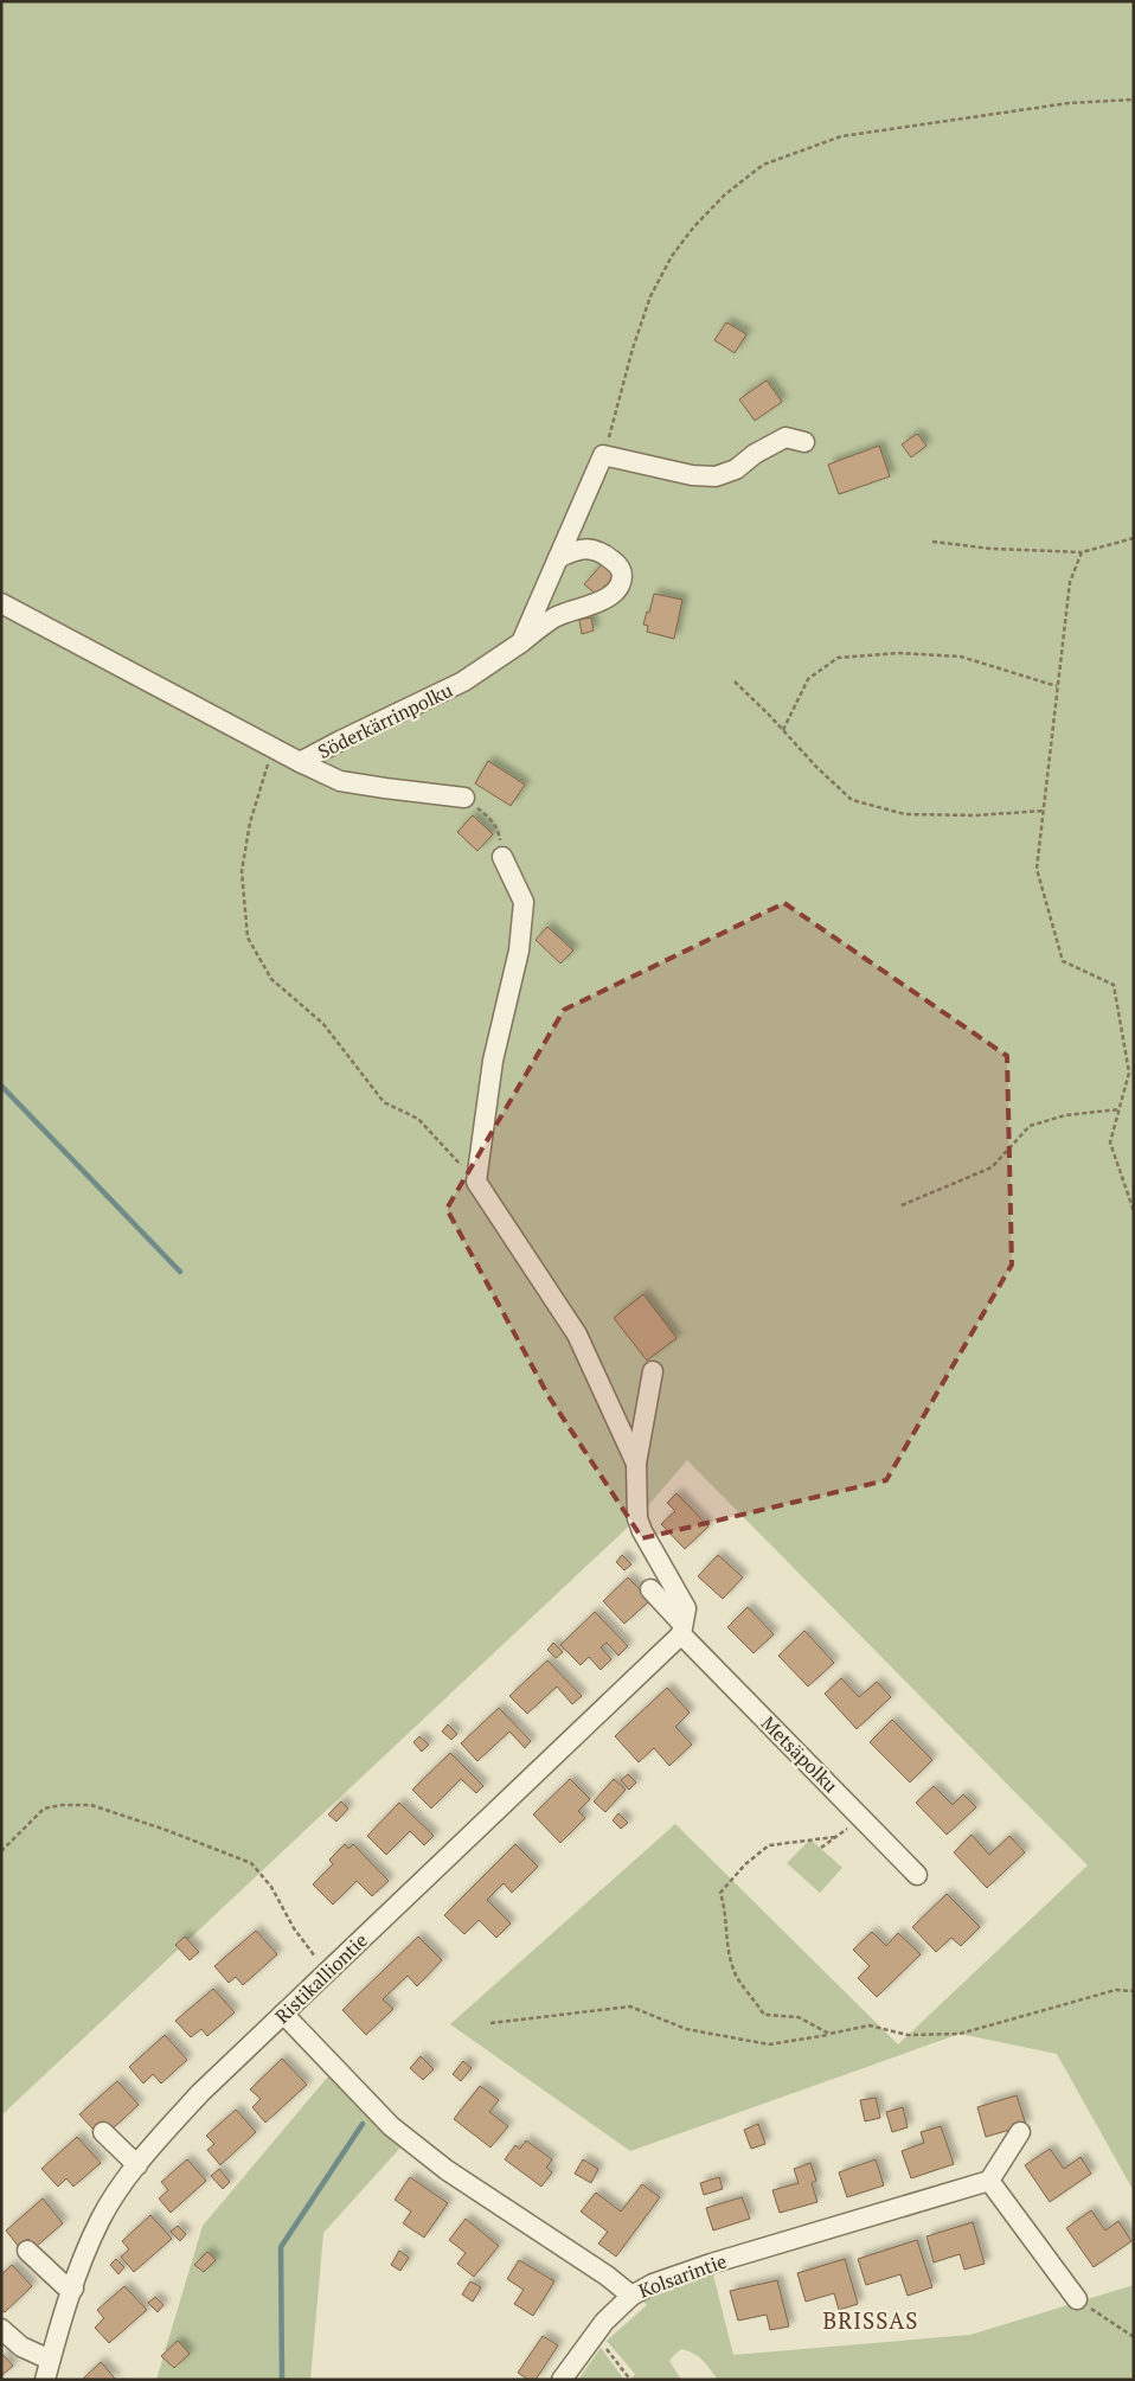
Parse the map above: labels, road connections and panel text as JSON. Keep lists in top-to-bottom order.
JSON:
{
  "streets": {
    "street": [
      "Söderkärrinpolku",
      "Metsäpolku",
      "Ristikalliontie",
      "Kolsarintie"
    ]
  },
  "crossings": [
    ["Metsäpolku", "Ristikalliontie"],
    ["Ristikalliontie", "Kolsarintie"]
  ],
  "districts": ["BRISSAS"]
}
